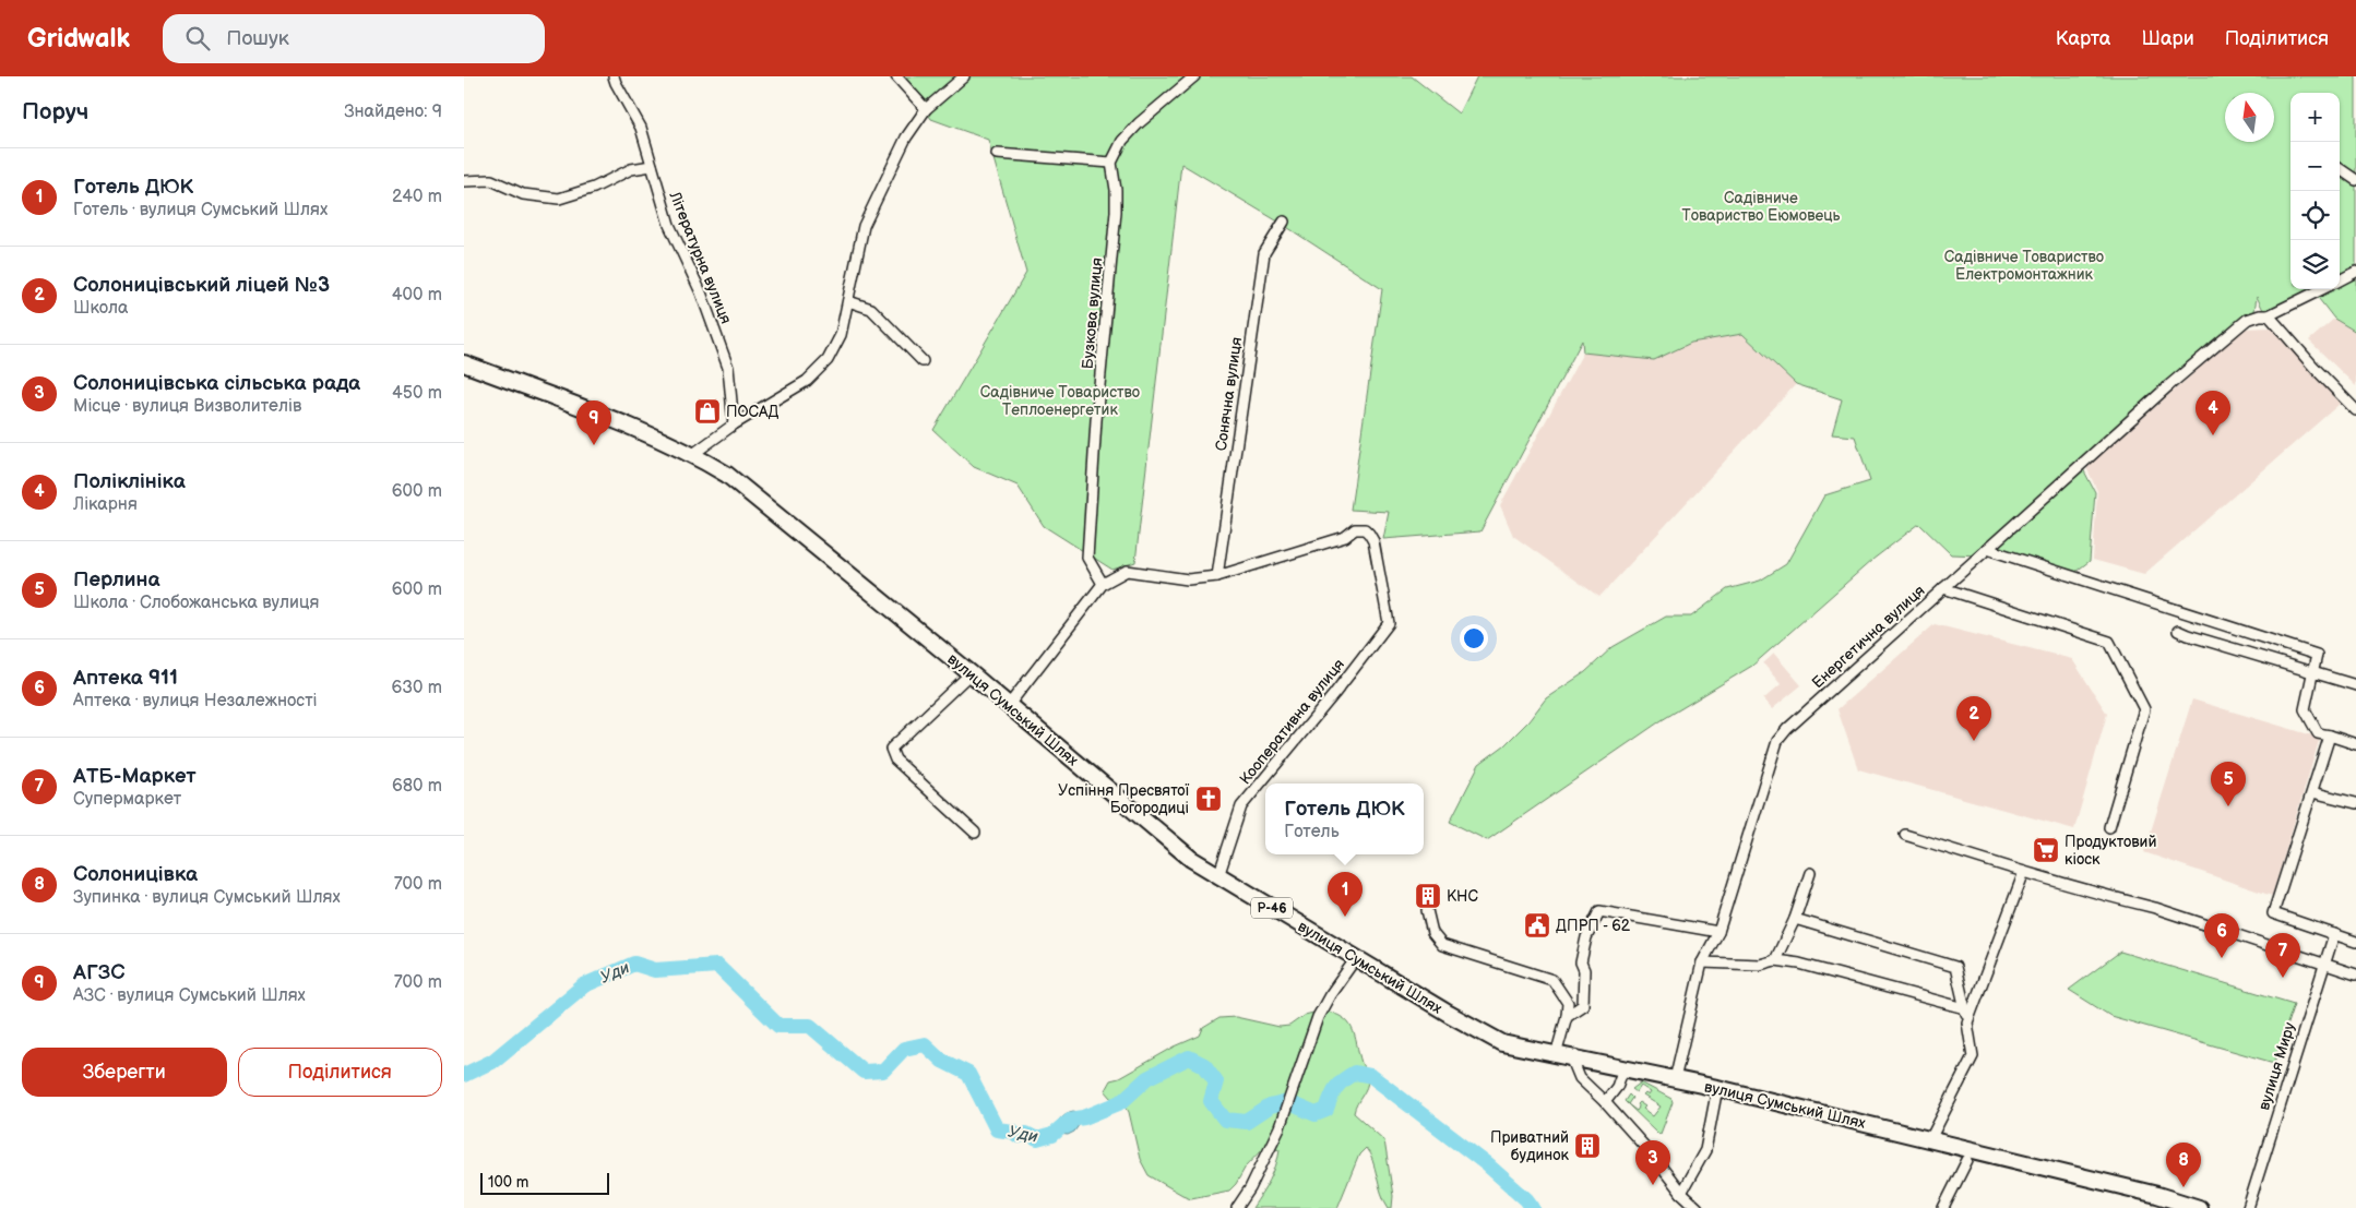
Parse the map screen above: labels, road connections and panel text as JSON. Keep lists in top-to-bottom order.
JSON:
{
  "streets": {
    "main road": ["вулиця Сумський Шлях", "Р-46"],
    "street": [
      "Літературна вулиця",
      "Бузкова вулиця",
      "Сонячна вулиця",
      "Енергетична вулиця",
      "Кооперативна вулиця",
      "вулиця Миру"
    ]
  },
  "crossings": [
    ["Сонячна вулиця", "Кооперативна вулиця"],
    ["Енергетична вулиця", "вулиця Сумський Шлях"],
    ["вулиця Сумський Шлях", "Кооперативна вулиця"]
  ],
  "water": ["Уди"],
  "parks": ["Садівниче Товариство Еюмовець", "Садівниче Товариство Електромонтажник", "Садівниче Товариство Теплоенергетик"],
  "places": {
    "shop": ["ПОСАД"],
    "church": ["Успіння Пресвятої Богородиці"],
    "supermarket": ["Продуктовий кіоск"],
    "building": ["КНС", "Приватний будинок"],
    "public building": ["ДПРП - 62"]
  },
  "scale_bar": "100 m",
  "north": "top",
  "page": {
    "header": "Gridwalk",
    "search": "Пошук",
    "nav": ["Карта", "Шари", "Поділитися"],
    "heading": ["Поруч", "Знайдено: 9"],
    "map_buttons": ["+", "−"],
    "list": [
      {
        "mark": "1",
        "name": "Готель ДЮК",
        "note": "Готель · вулиця Сумський Шлях",
        "value": "240 m"
      },
      {
        "mark": "2",
        "name": "Солоницівський ліцей №3",
        "note": "Школа",
        "value": "400 m"
      },
      {
        "mark": "3",
        "name": "Солоницівська сільська рада",
        "note": "Місце · вулиця Визволителів",
        "value": "450 m"
      },
      {
        "mark": "4",
        "name": "Поліклініка",
        "note": "Лікарня",
        "value": "600 m"
      },
      {
        "mark": "5",
        "name": "Перлина",
        "note": "Школа · Слобожанська вулиця",
        "value": "600 m"
      },
      {
        "mark": "6",
        "name": "Аптека 911",
        "note": "Аптека · вулиця Незалежності",
        "value": "630 m"
      },
      {
        "mark": "7",
        "name": "АТБ-Маркет",
        "note": "Супермаркет",
        "value": "680 m"
      },
      {
        "mark": "8",
        "name": "Солоницівка",
        "note": "Зупинка · вулиця Сумський Шлях",
        "value": "700 m"
      },
      {
        "mark": "9",
        "name": "АГЗС",
        "note": "АЗС · вулиця Сумський Шлях",
        "value": "700 m"
      }
    ],
    "pins": [
      "4",
      "9",
      "2",
      "5",
      "1",
      "6",
      "7",
      "3",
      "8"
    ],
    "popup": ["Готель ДЮК", "Готель"],
    "buttons": ["Зберегти", "Поділитися"],
    "scale": "100 m"
  }
}
